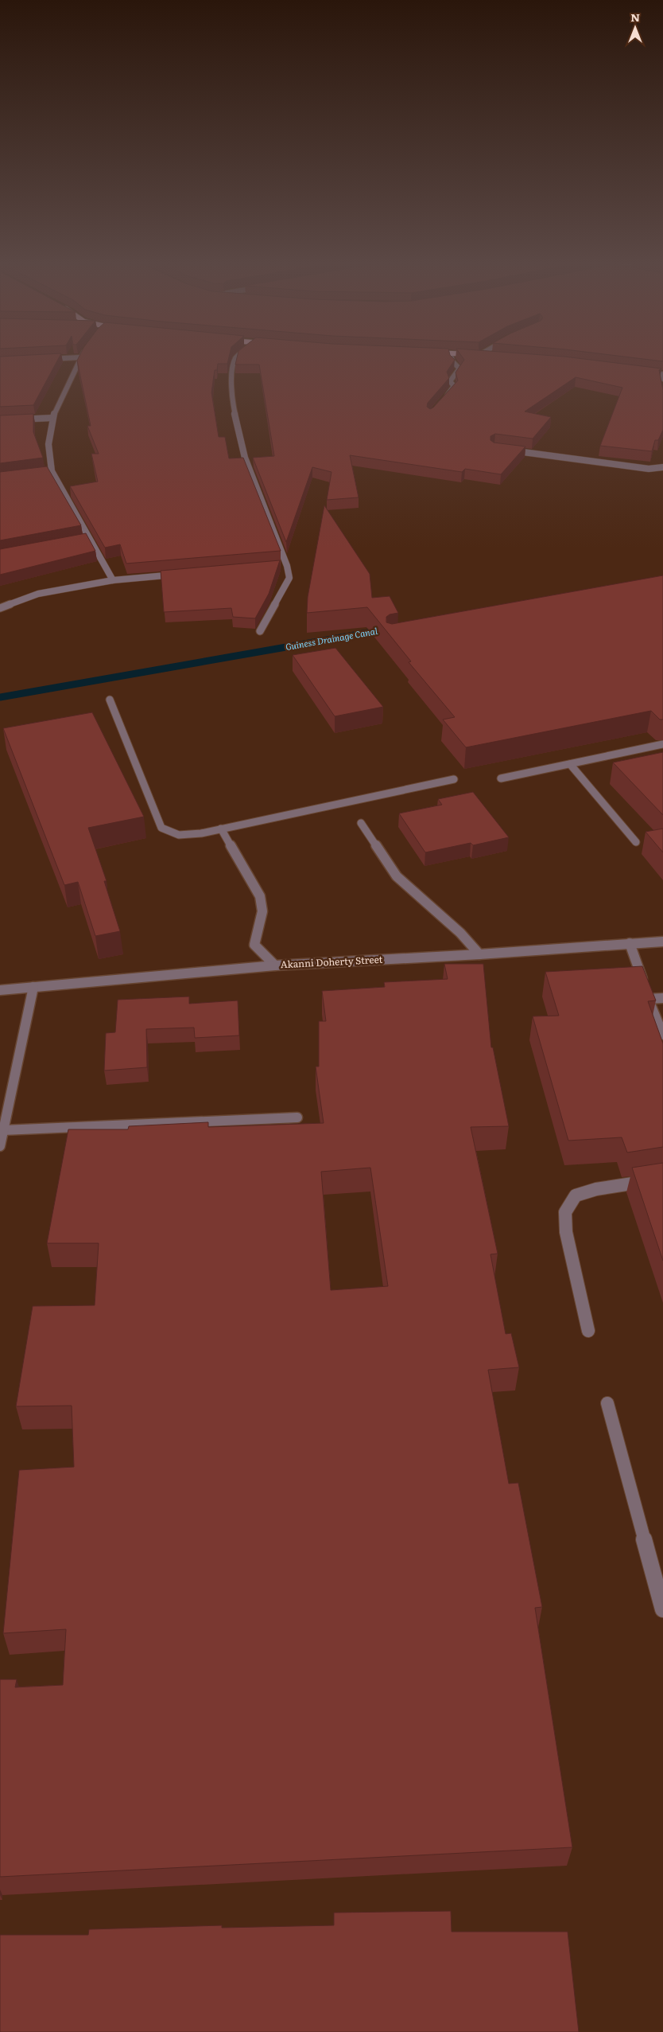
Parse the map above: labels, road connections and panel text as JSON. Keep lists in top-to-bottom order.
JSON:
{
  "streets": {
    "street": ["Akanni Doherty Street"]
  },
  "water": ["Guiness Drainage Canal"],
  "north": "top"
}
